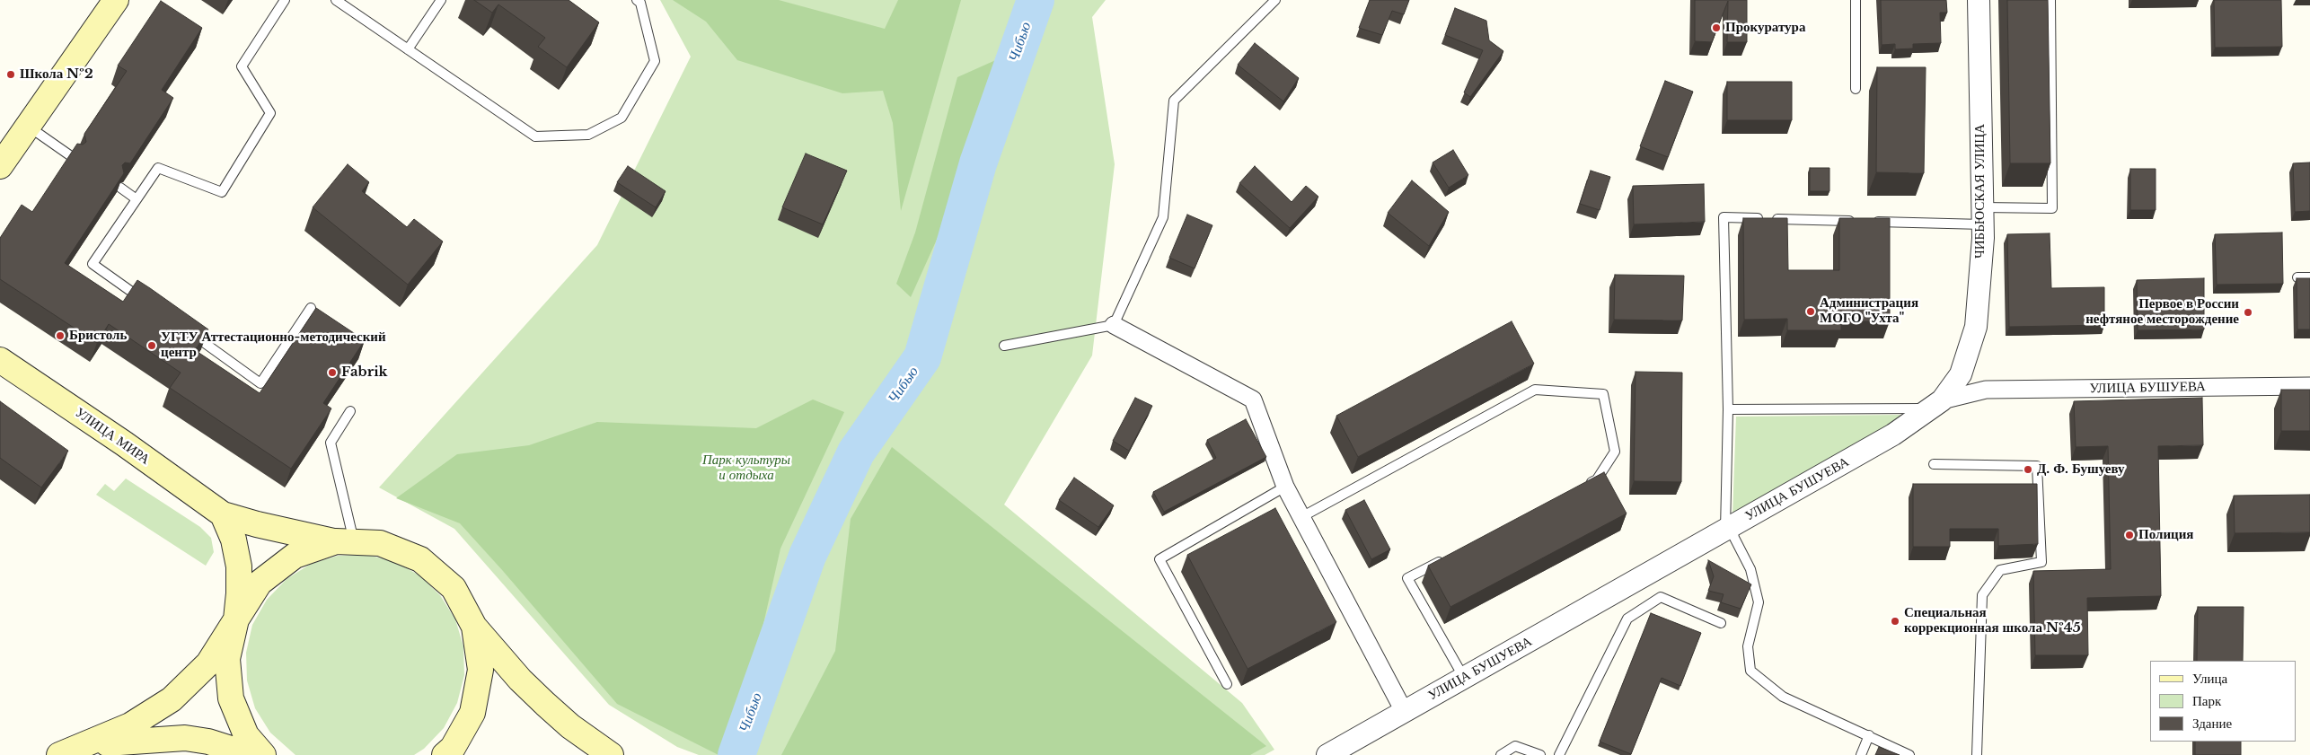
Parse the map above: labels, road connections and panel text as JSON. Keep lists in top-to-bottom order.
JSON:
{
  "streets": {
    "main road": ["УЛИЦА МИРА"],
    "street": ["ЧИБЬЮСКАЯ УЛИЦА", "УЛИЦА БУШУЕВА"]
  },
  "crossings": [
    ["ЧИБЬЮСКАЯ УЛИЦА", "УЛИЦА БУШУЕВА"]
  ],
  "water": ["Чибью"],
  "parks": ["Парк культуры и отдыха"],
  "places": [
    "Прокуратура",
    "Школа №2",
    "Администрация МОГО \"Ухта\"",
    "Первое в России нефтяное месторождение",
    "Бристоль",
    "УГТУ Аттестационно-методический центр",
    "Fabrik",
    "Д. Ф. Бушуеву",
    "Полиция",
    "Специальная коррекционная школа №45"
  ],
  "legend": ["Улица", "Парк", "Здание"]
}
